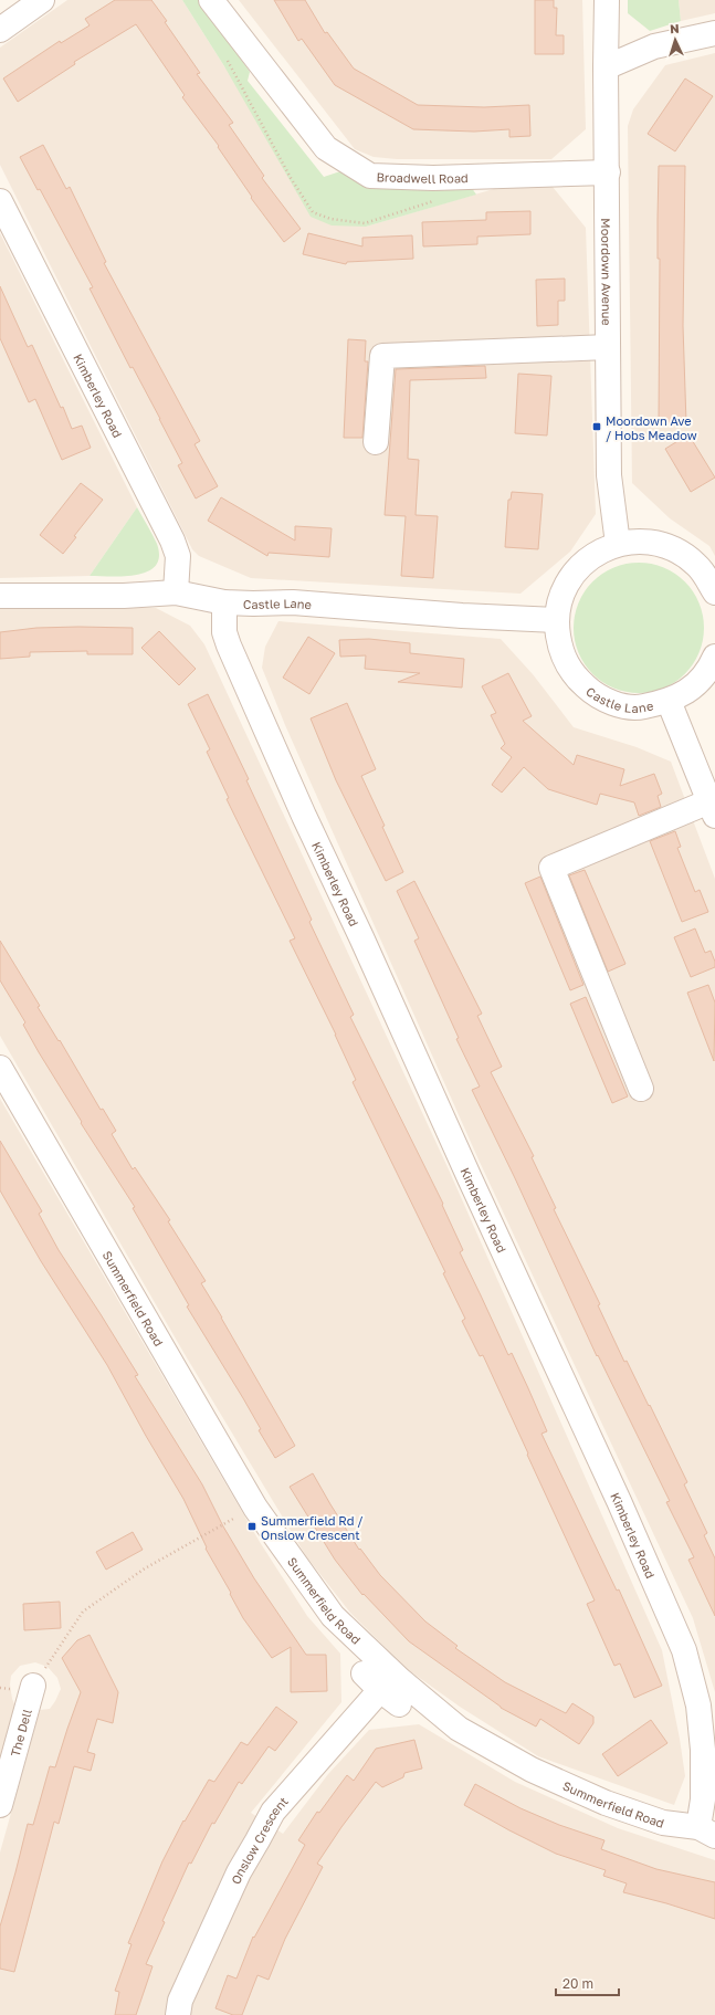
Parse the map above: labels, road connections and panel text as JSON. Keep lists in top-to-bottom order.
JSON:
{
  "streets": {
    "street": [
      "Broadwell Road",
      "Moordown Avenue",
      "Kimberley Road",
      "Castle Lane",
      "Summerfield Road",
      "The Dell",
      "Onslow Crescent"
    ]
  },
  "crossings": [
    ["Broadwell Road", "Moordown Avenue"],
    ["Moordown Avenue", "Castle Lane"],
    ["Kimberley Road", "Castle Lane"],
    ["Kimberley Road", "Summerfield Road"]
  ],
  "places": {
    "transit": ["Moordown Ave / Hobs Meadow", "Summerfield Rd / Onslow Crescent"]
  },
  "scale_bar": "20 m",
  "north": "top"
}
